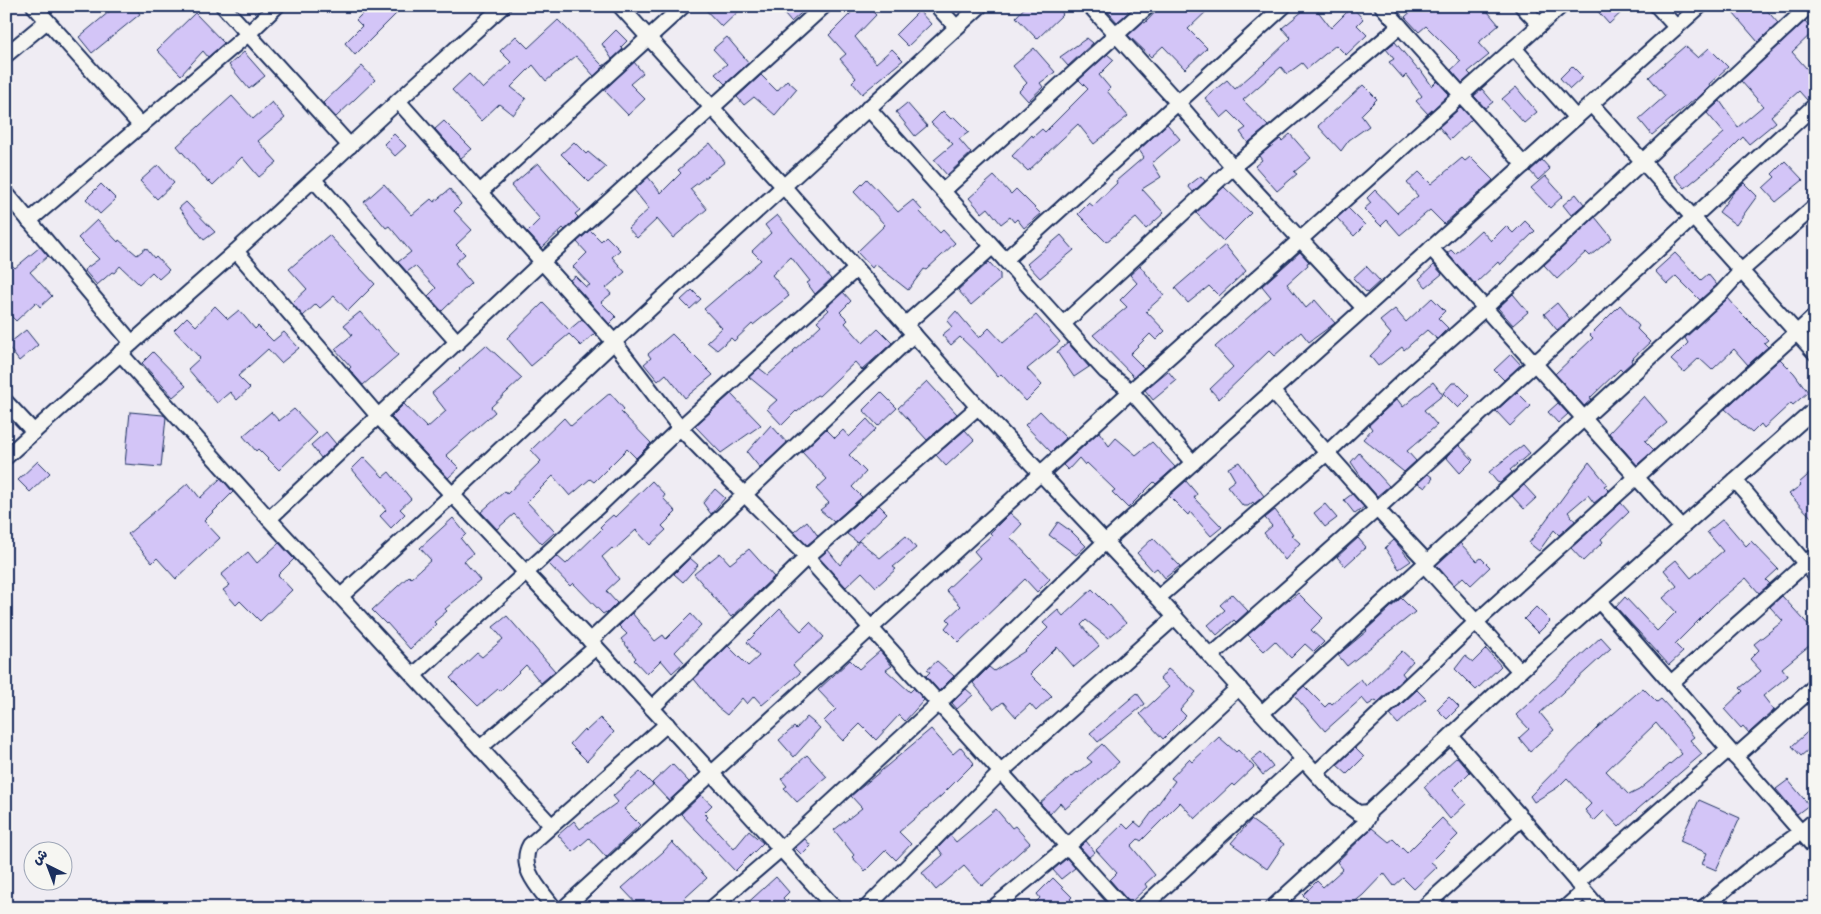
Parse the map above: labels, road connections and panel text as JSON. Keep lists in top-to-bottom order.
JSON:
{
  "north": "top left"
}
